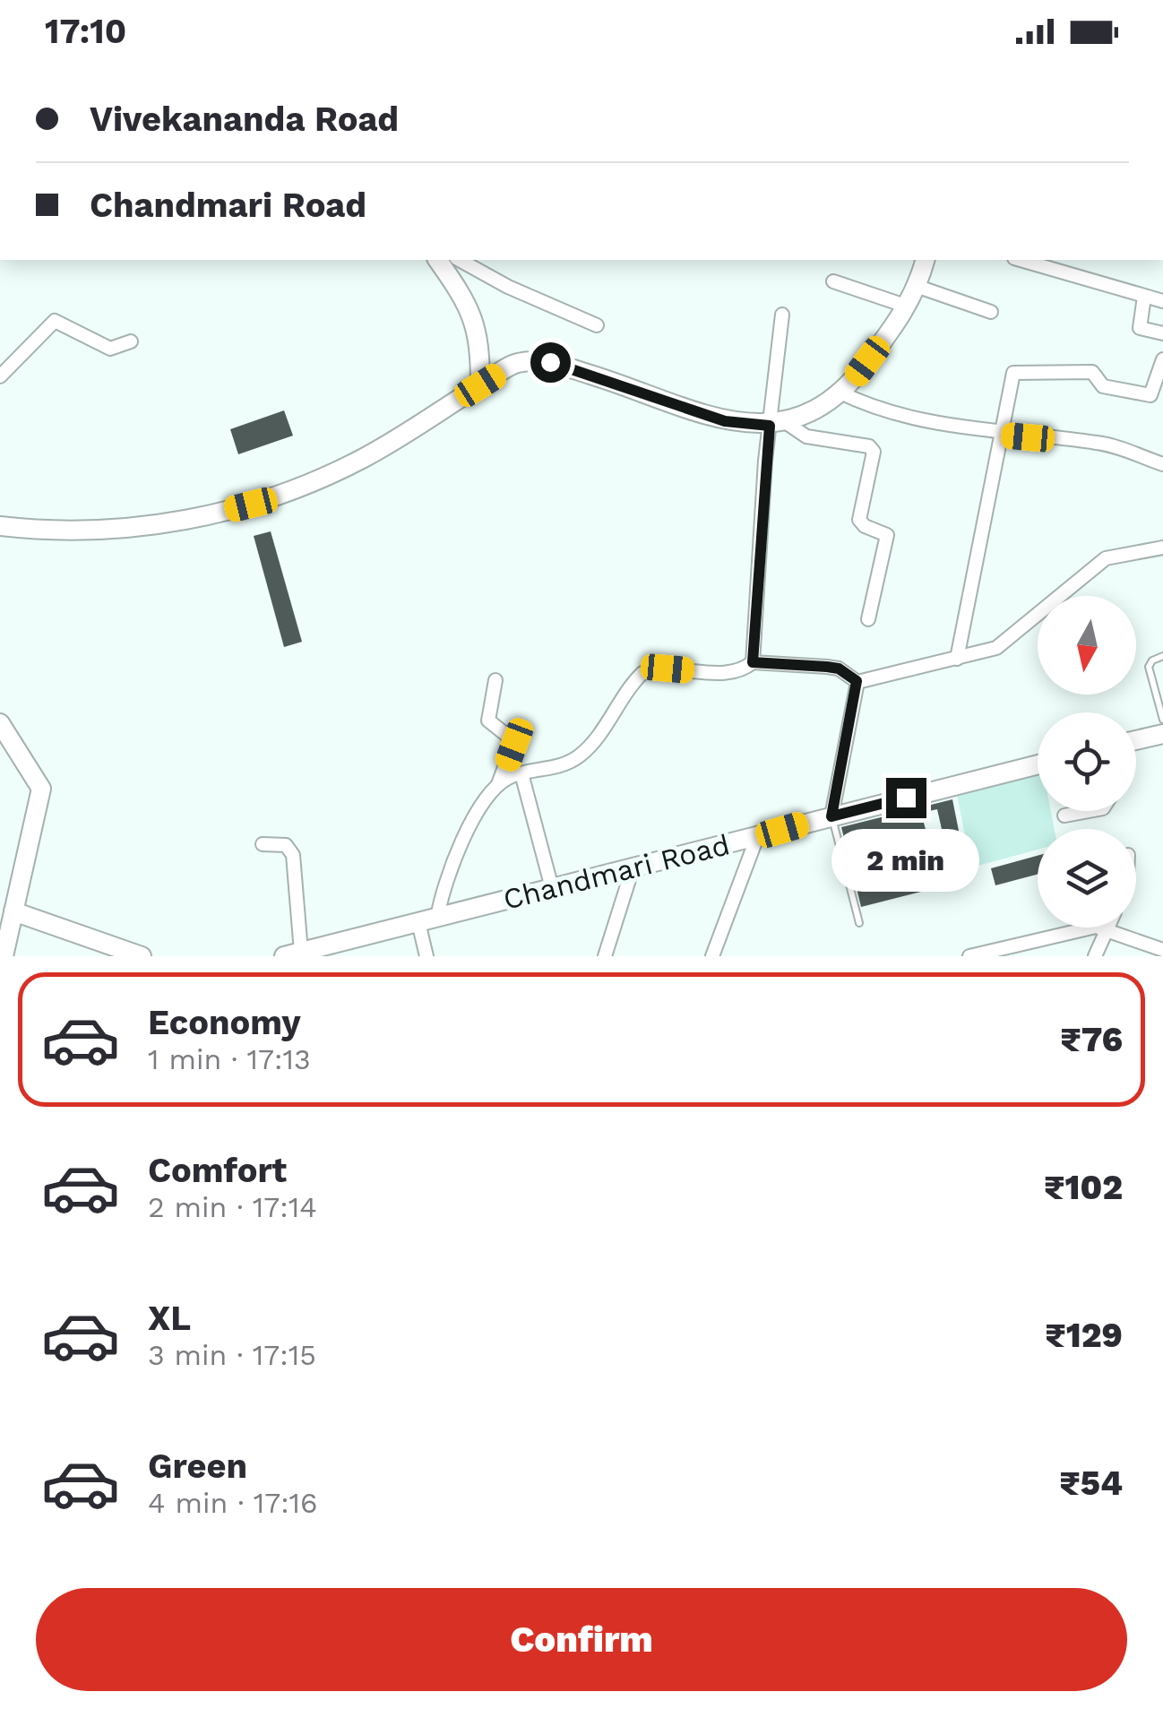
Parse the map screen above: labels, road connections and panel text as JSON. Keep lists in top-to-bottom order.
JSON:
{
  "streets": {
    "main road": ["Chandmari Road"]
  },
  "north": "bottom",
  "page": {
    "status": "17:10",
    "banner": ["Vivekananda Road", "Chandmari Road"],
    "bubble": "2 min",
    "list": [
      {
        "name": "Economy",
        "note": "1 min · 17:13",
        "value": "₹76"
      },
      {
        "name": "Comfort",
        "note": "2 min · 17:14",
        "value": "₹102"
      },
      {
        "name": "XL",
        "note": "3 min · 17:15",
        "value": "₹129"
      },
      {
        "name": "Green",
        "note": "4 min · 17:16",
        "value": "₹54"
      }
    ],
    "buttons": "Confirm"
  }
}
